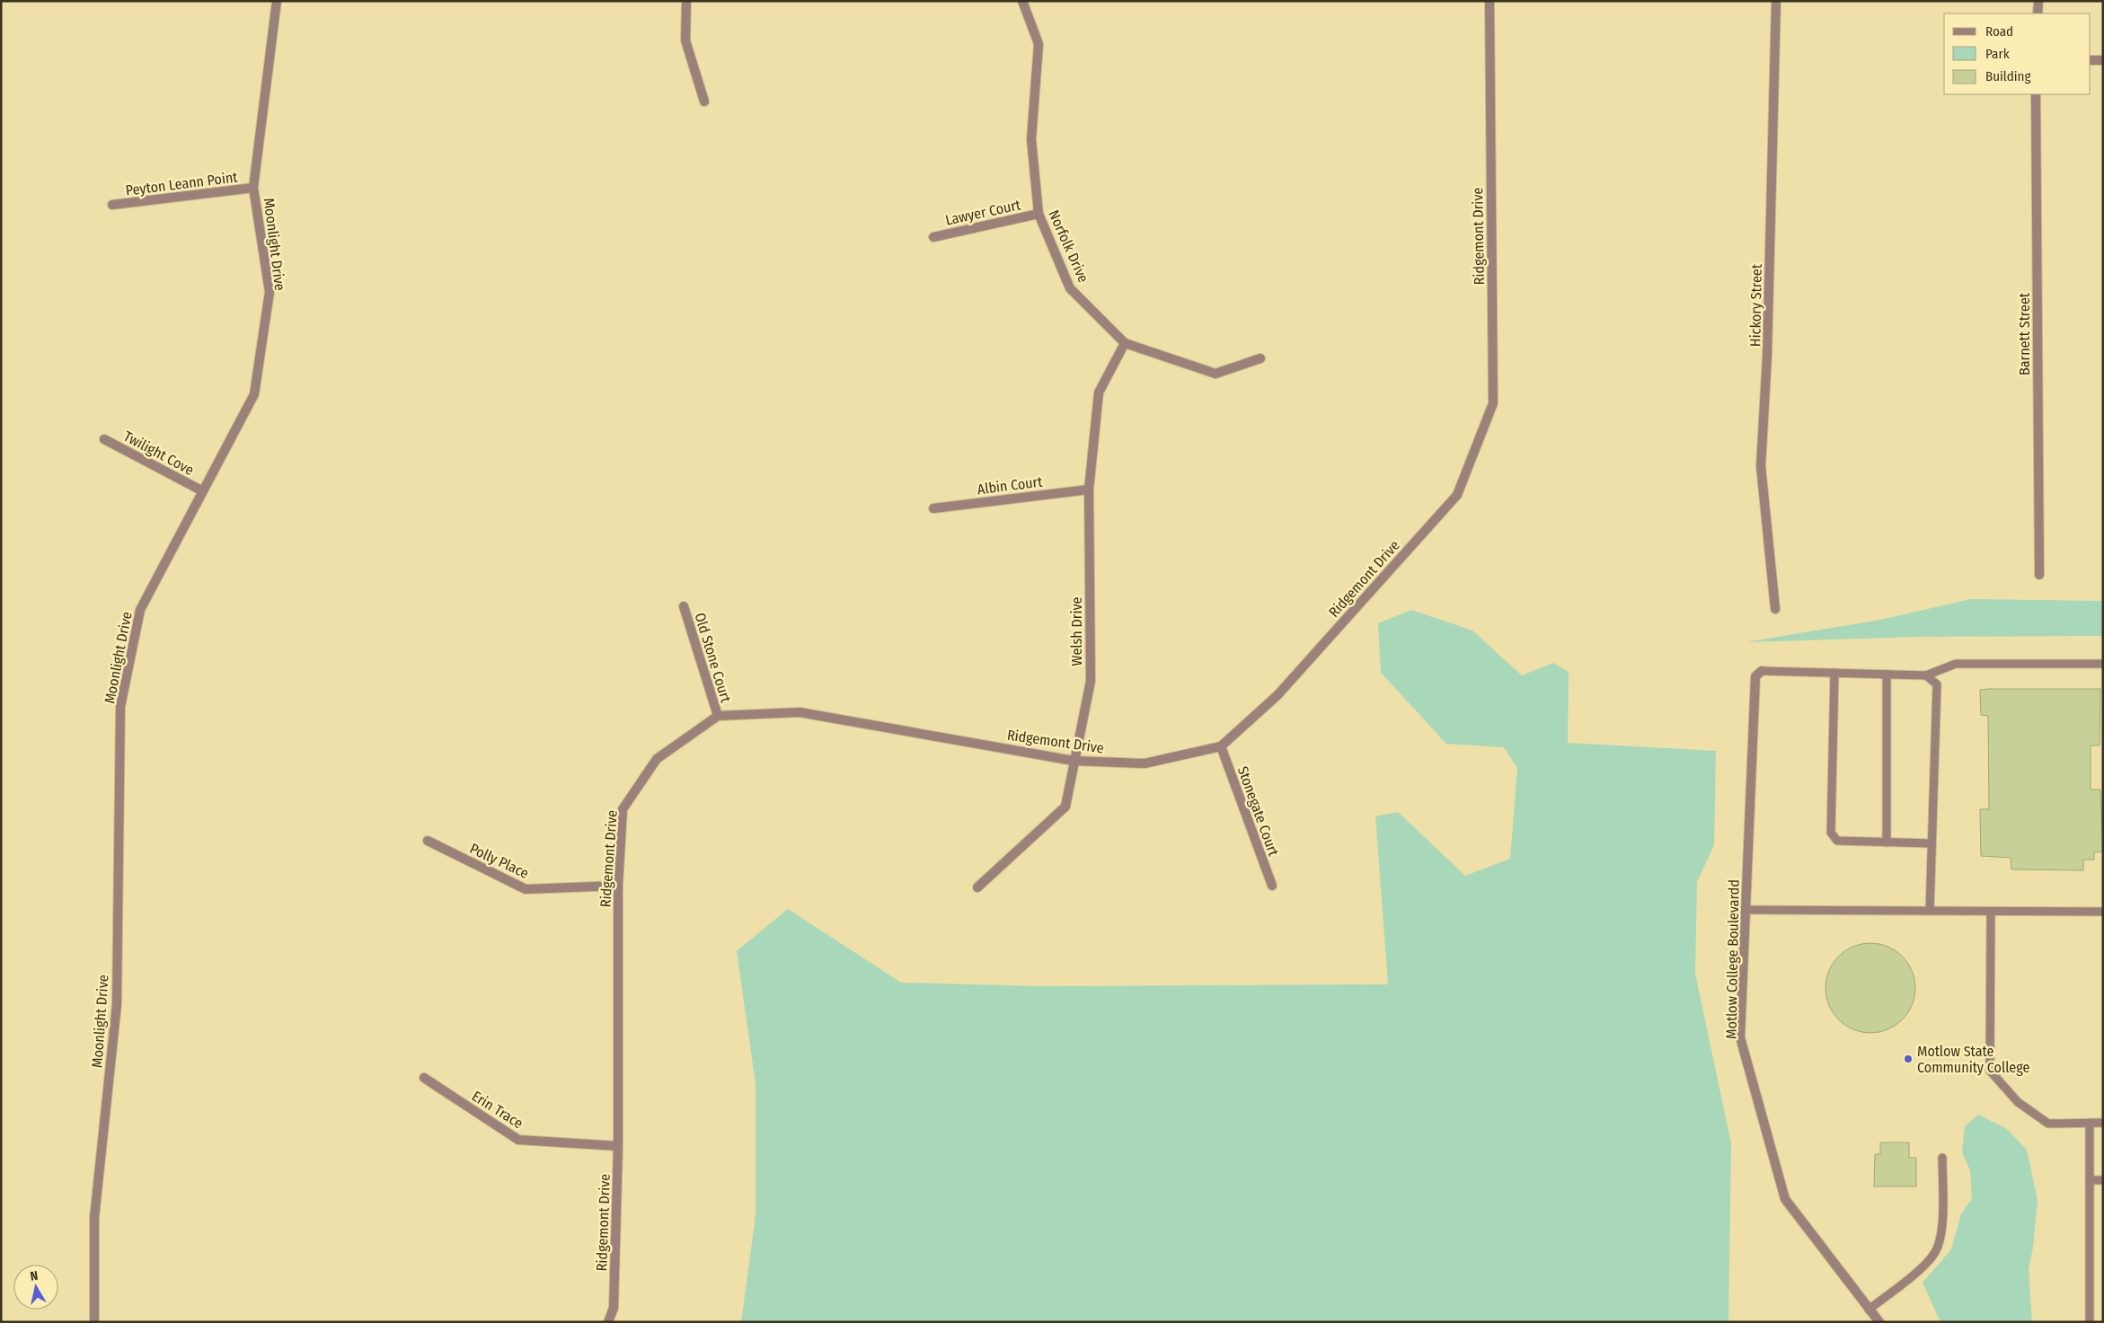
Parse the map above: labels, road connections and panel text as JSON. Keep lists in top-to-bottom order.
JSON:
{
  "streets": {
    "street": [
      "Peyton Leann Point",
      "Lawyer Court",
      "Ridgemont Drive",
      "Moonlight Drive",
      "Norfolk Drive",
      "Hickory Street",
      "Barnett Street",
      "Twilight Cove",
      "Albin Court",
      "Welsh Drive",
      "Old Stone Court",
      "Stonegate Court",
      "Polly Place",
      "Motlow College Boulevardd",
      "Erin Trace"
    ]
  },
  "crossings": [
    ["Peyton Leann Point", "Moonlight Drive"],
    ["Lawyer Court", "Norfolk Drive"],
    ["Ridgemont Drive", "Welsh Drive"],
    ["Ridgemont Drive", "Old Stone Court"],
    ["Ridgemont Drive", "Stonegate Court"],
    ["Ridgemont Drive", "Polly Place"],
    ["Ridgemont Drive", "Erin Trace"],
    ["Moonlight Drive", "Twilight Cove"],
    ["Norfolk Drive", "Welsh Drive"],
    ["Albin Court", "Welsh Drive"]
  ],
  "places": ["Motlow State Community College"],
  "legend": ["Road", "Park", "Building"],
  "north": "top"
}
